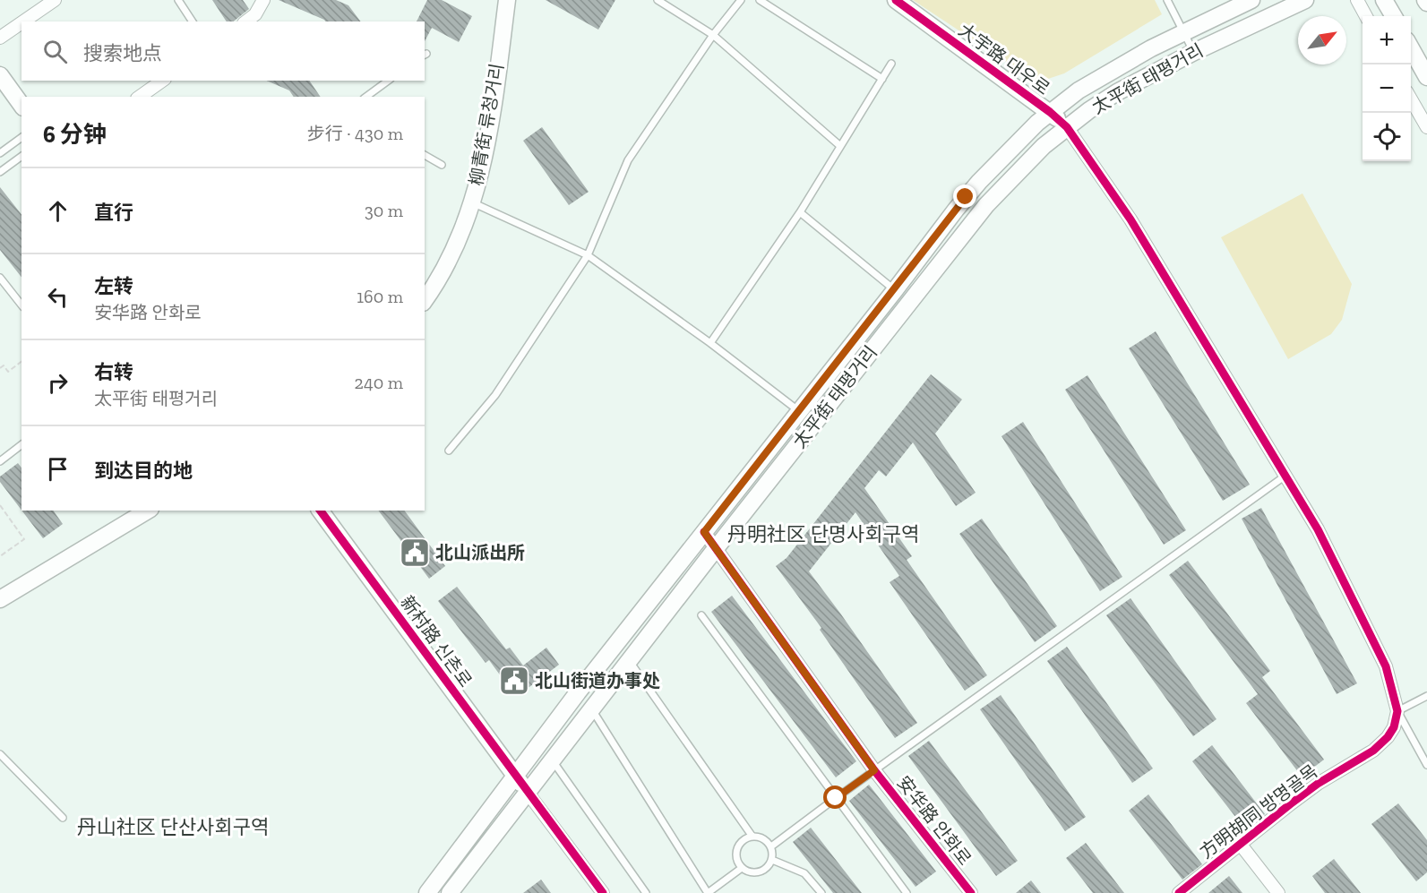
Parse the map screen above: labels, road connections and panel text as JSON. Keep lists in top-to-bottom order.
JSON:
{
  "streets": {
    "main road": [
      "大宇路 대우로",
      "太平街 태평거리",
      "柳青街 류청거리",
      "新村路 신촌로"
    ],
    "street": ["方明胡同 방명골목", "安华路 안화로"]
  },
  "crossings": [
    ["大宇路 대우로", "太平街 태평거리"],
    ["太平街 태평거리", "新村路 신촌로"],
    ["太平街 태평거리", "安华路 안화로"]
  ],
  "districts": ["丹明社区 단명사회구역", "丹山社区 단산사회구역"],
  "places": {
    "public building": ["北山派出所", "北山街道办事处"]
  },
  "north": "top right",
  "page": {
    "map_buttons": ["+", "−"],
    "search": "搜索地点",
    "heading": ["6 分钟", "步行 · 430 m"],
    "list": [
      ["直行", "30 m"],
      ["左转", "安华路 안화로", "160 m"],
      ["右转", "太平街 태평거리", "240 m"],
      "到达目的地"
    ]
  }
}
